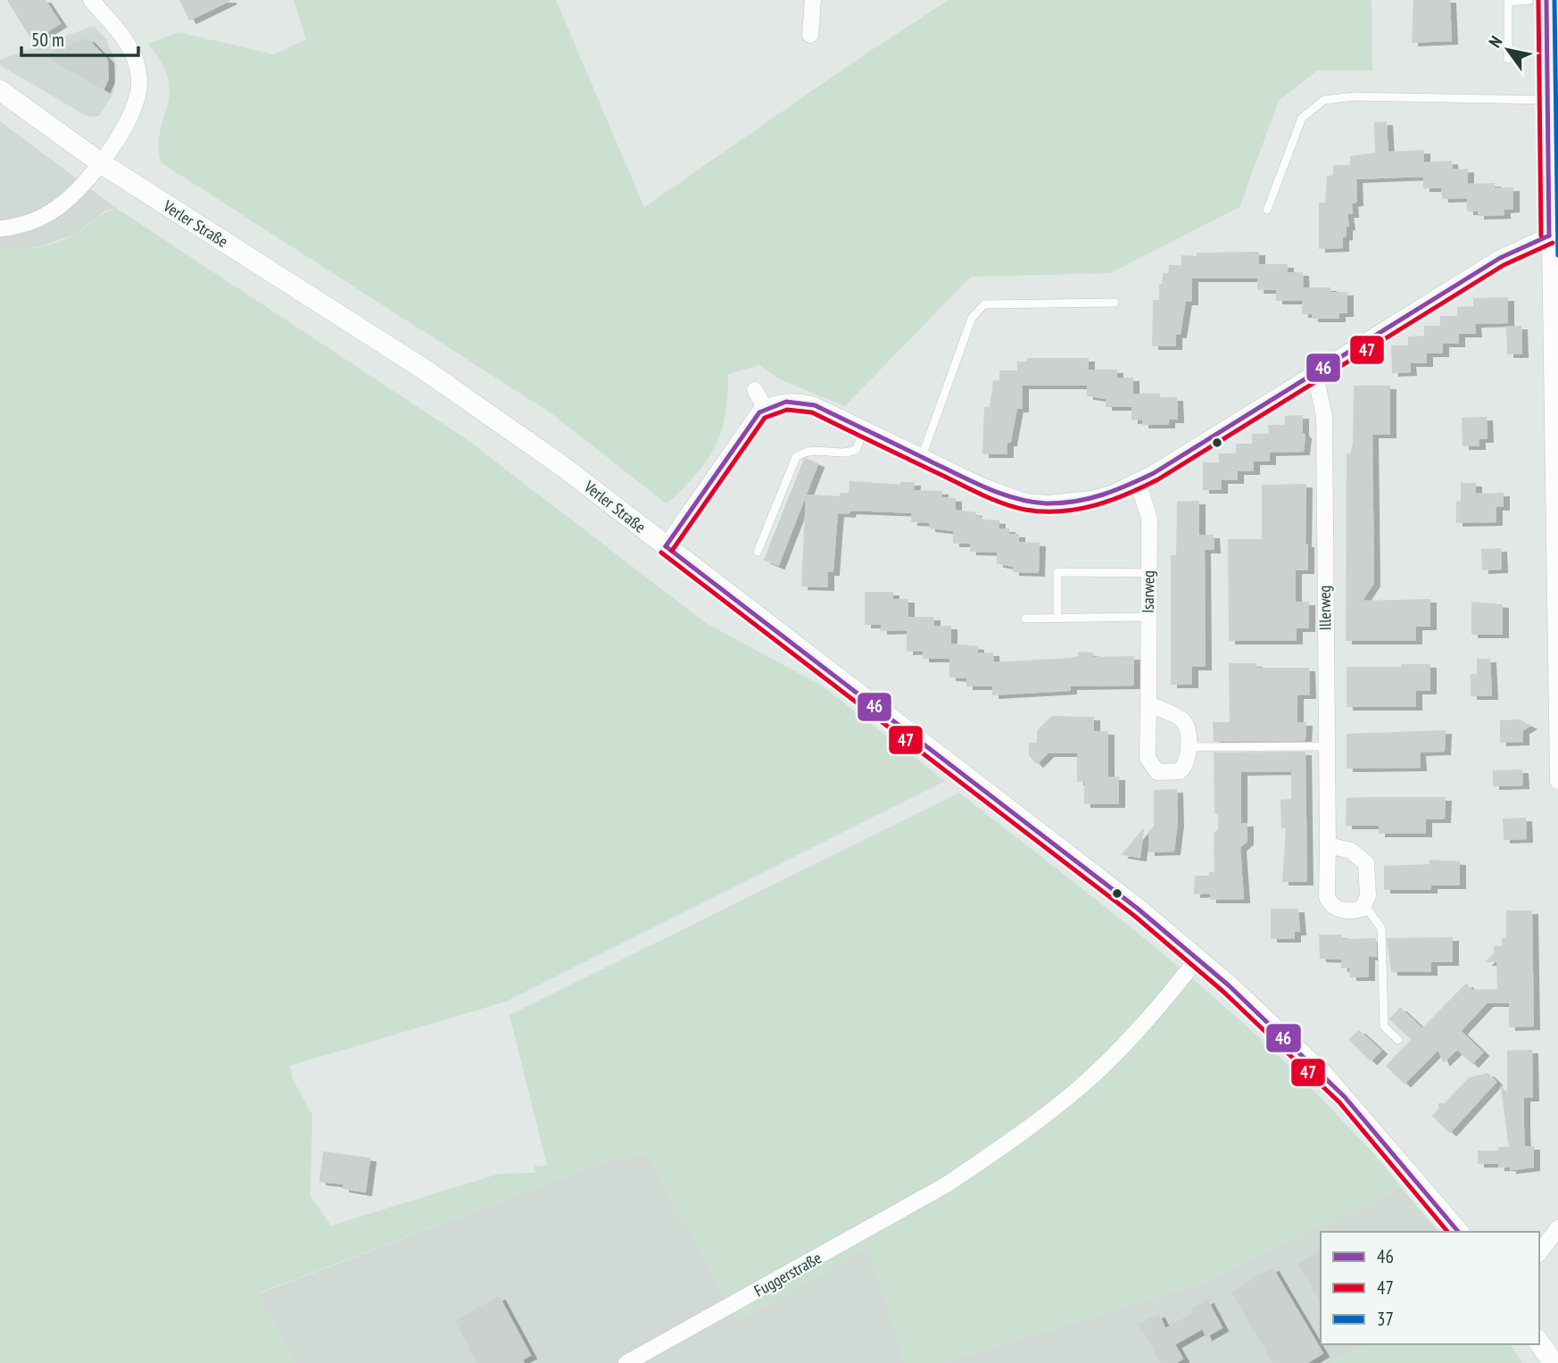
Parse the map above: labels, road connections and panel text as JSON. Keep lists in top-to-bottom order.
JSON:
{
  "streets": {
    "main road": ["Verler Straße"],
    "street": ["Isarweg", "Illerweg", "Fuggerstraße"]
  },
  "crossings": [
    ["Verler Straße", "Fuggerstraße"]
  ],
  "lines": ["transit line 46", "transit line 47", "transit line 37"],
  "legend": ["46", "47", "37"],
  "scale_bar": "50 m",
  "north": "top left"
}
